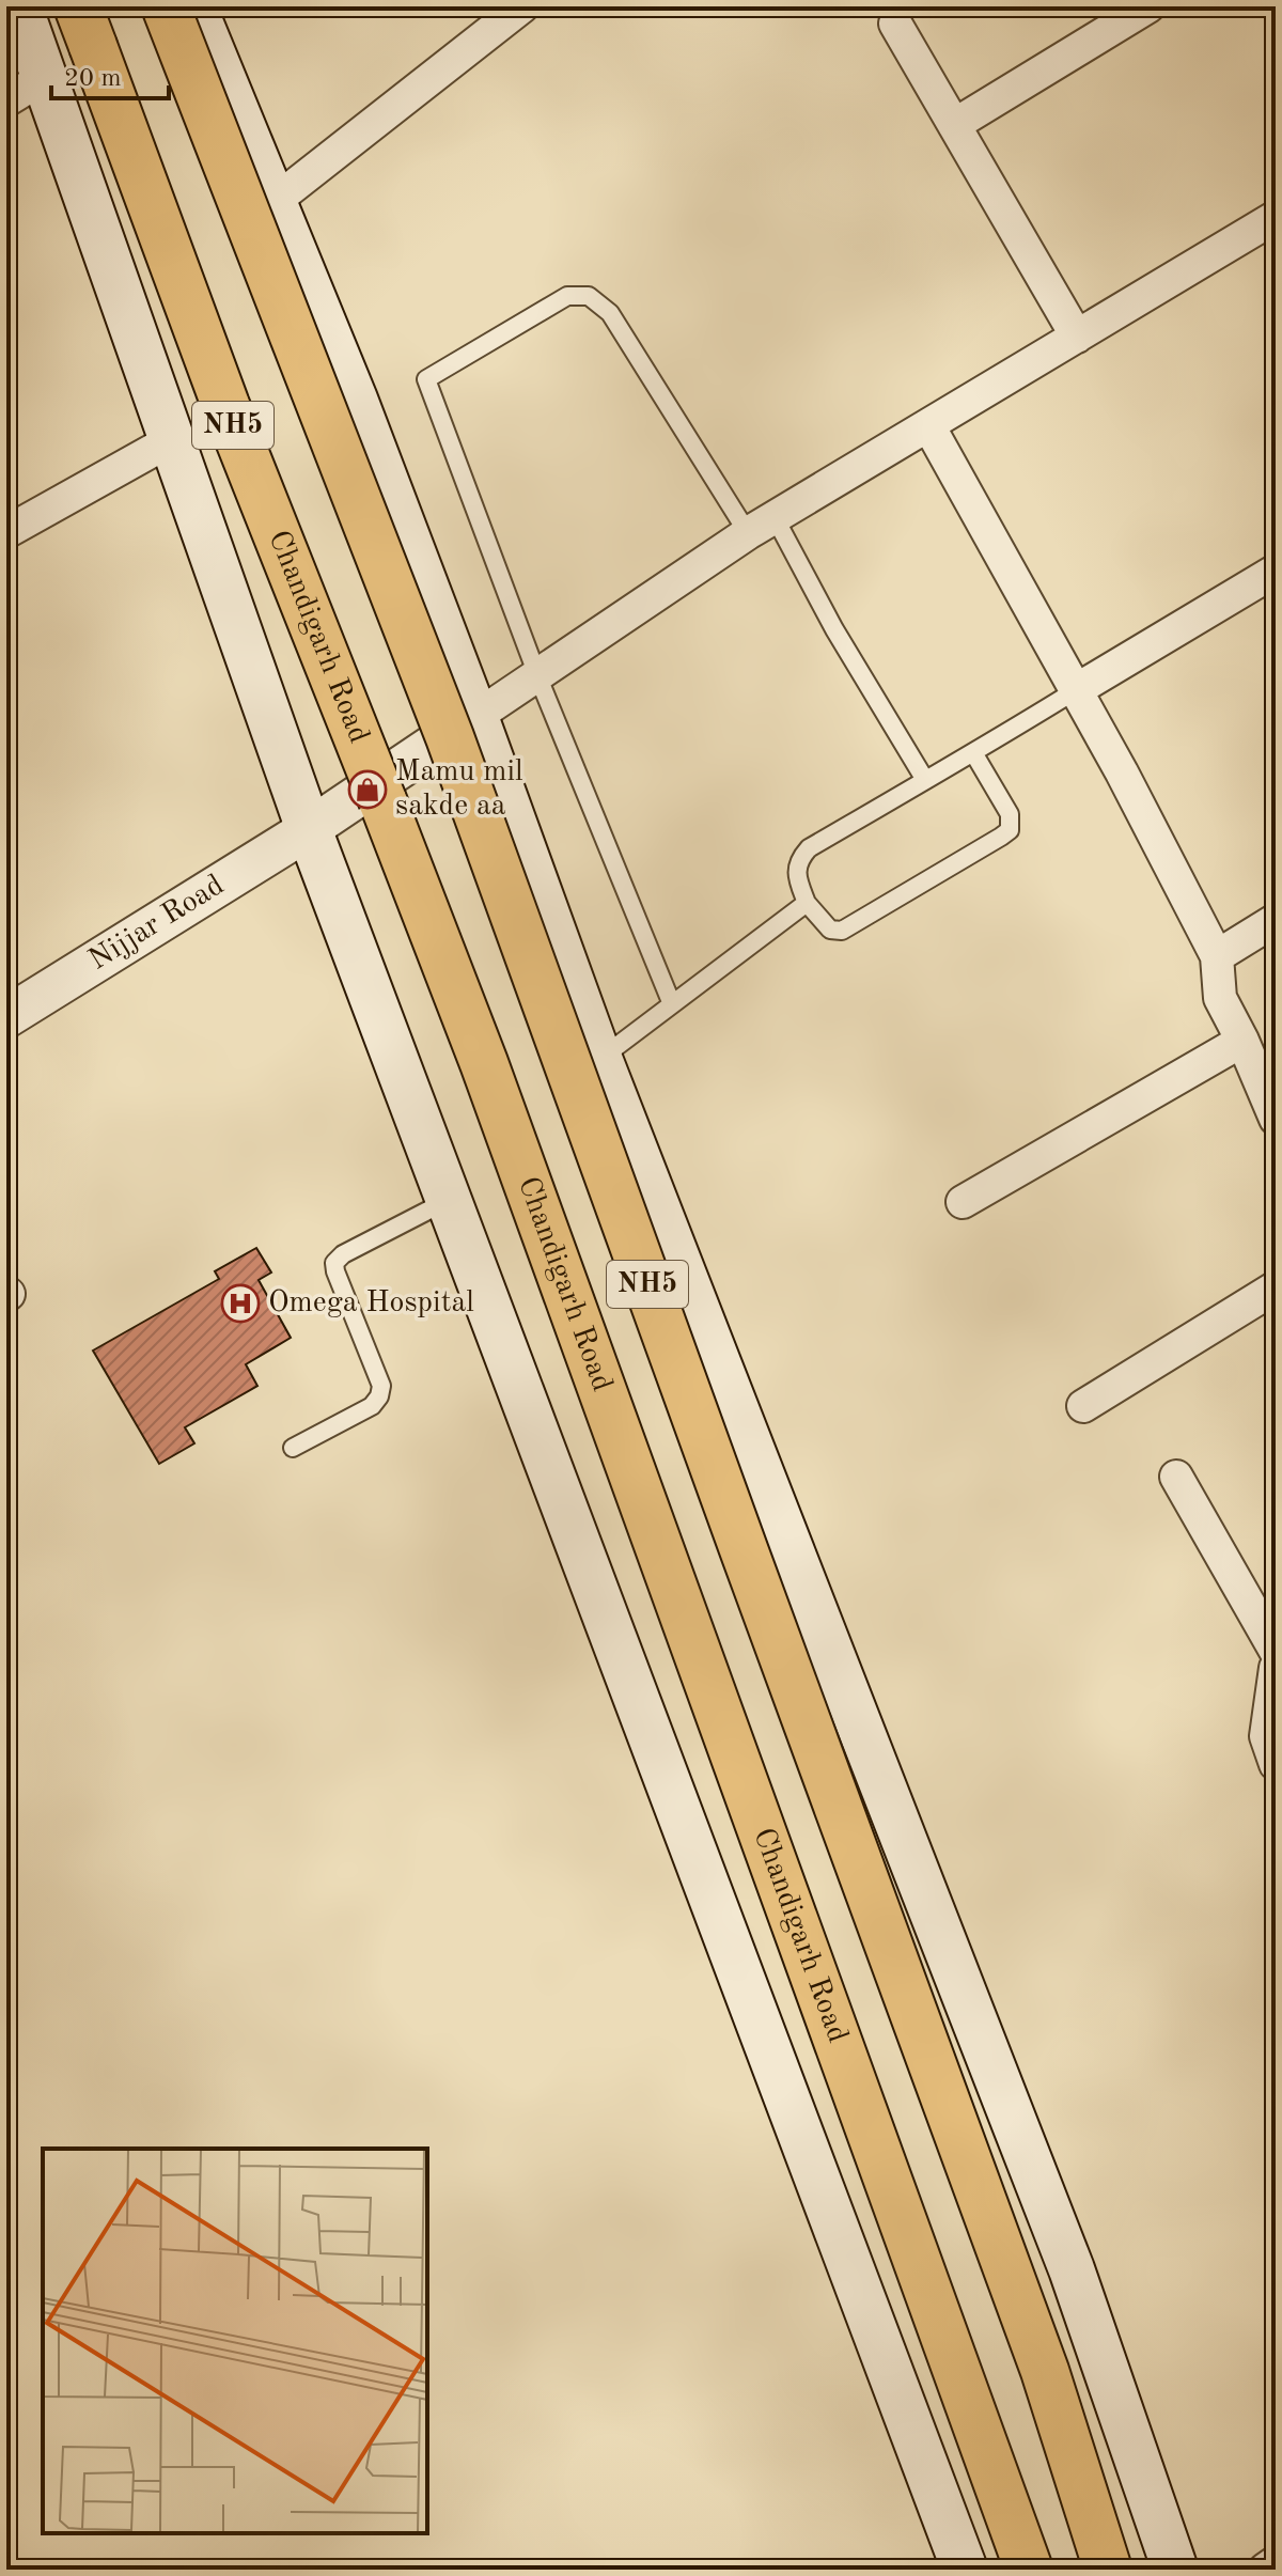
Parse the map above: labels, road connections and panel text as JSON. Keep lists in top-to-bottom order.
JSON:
{
  "streets": {
    "highway": ["NH5", "Chandigarh Road"],
    "street": ["Nijjar Road"]
  },
  "places": {
    "shop": ["Mamu mil sakde aa"],
    "hospital": ["Omega Hospital"]
  },
  "scale_bar": "20 m"
}
